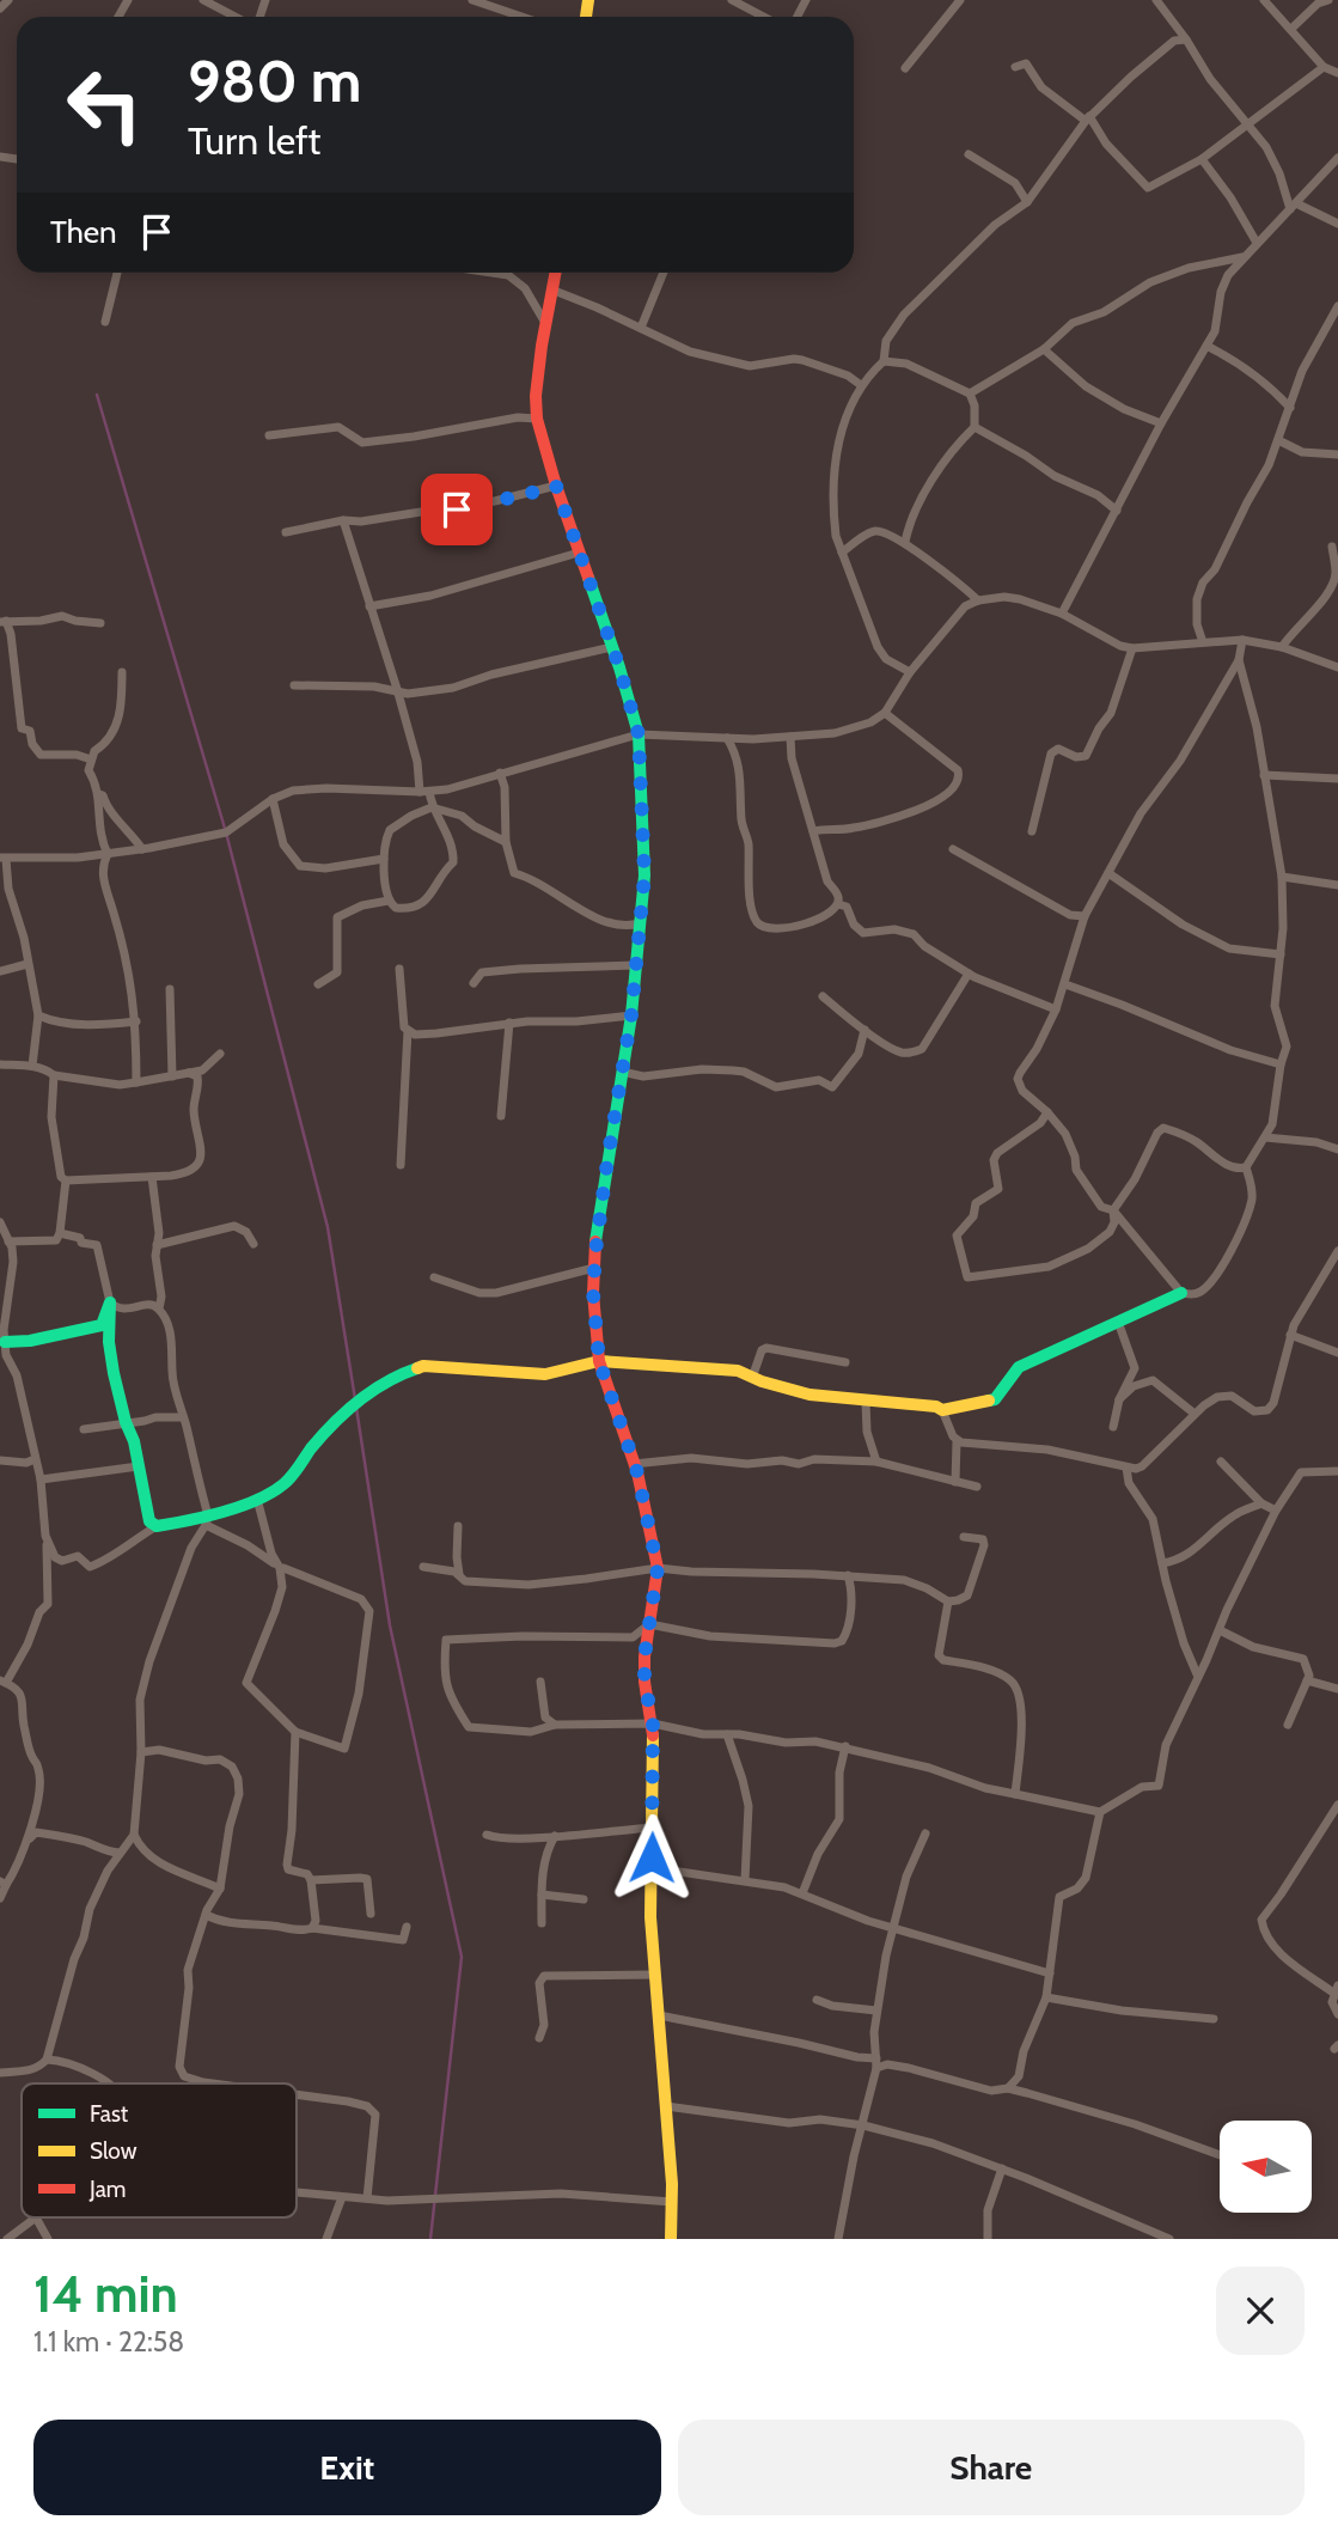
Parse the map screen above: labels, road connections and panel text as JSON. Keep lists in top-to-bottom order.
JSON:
{
  "legend": ["Fast", "Slow", "Jam"],
  "north": "left",
  "page": {
    "turn": ["980 m", "Turn left"],
    "then": "Then",
    "heading": ["14 min", "1.1 km · 22:58"],
    "buttons": ["Exit", "Share"]
  }
}
